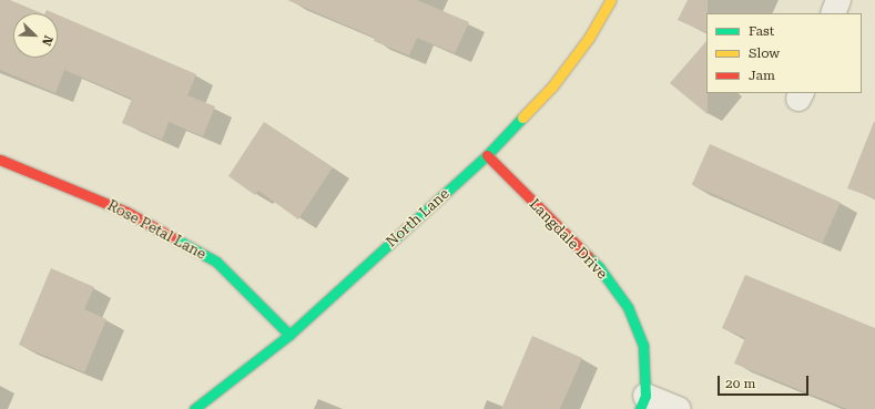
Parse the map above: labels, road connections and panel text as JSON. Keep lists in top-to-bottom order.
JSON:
{
  "streets": {
    "street": ["North Lane", "Rose Petal Lane", "Langdale Drive"]
  },
  "crossings": [
    ["North Lane", "Rose Petal Lane"],
    ["North Lane", "Langdale Drive"]
  ],
  "legend": ["Fast", "Slow", "Jam"],
  "scale_bar": "20 m",
  "north": "bottom right"
}
